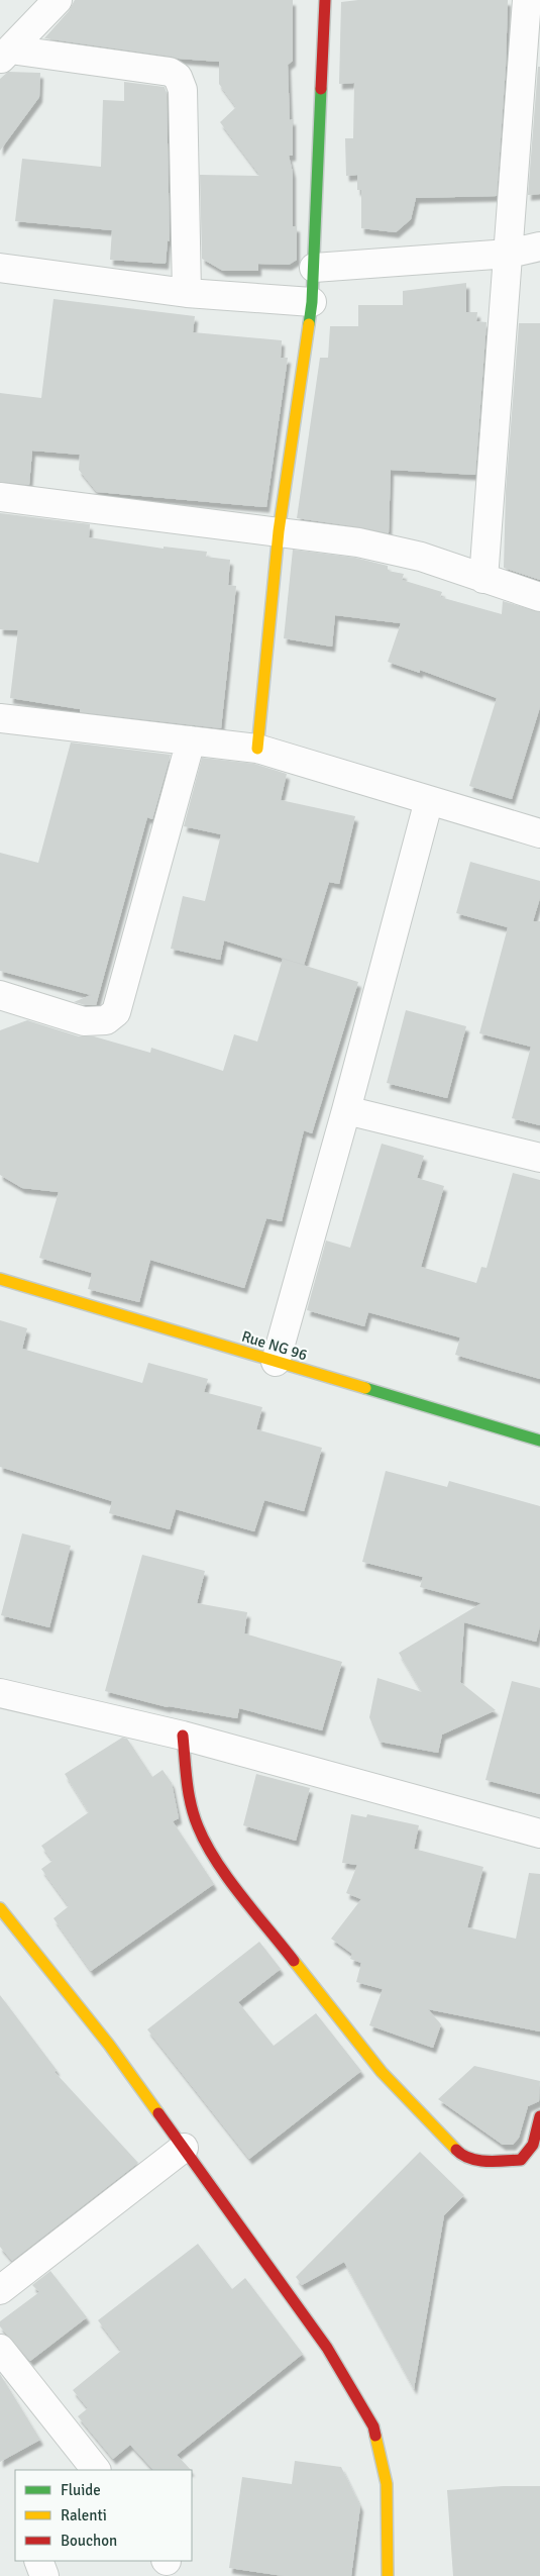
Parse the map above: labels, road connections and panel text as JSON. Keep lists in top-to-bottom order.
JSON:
{
  "streets": {
    "street": ["Rue NG 96"]
  },
  "legend": ["Fluide", "Ralenti", "Bouchon"]
}
